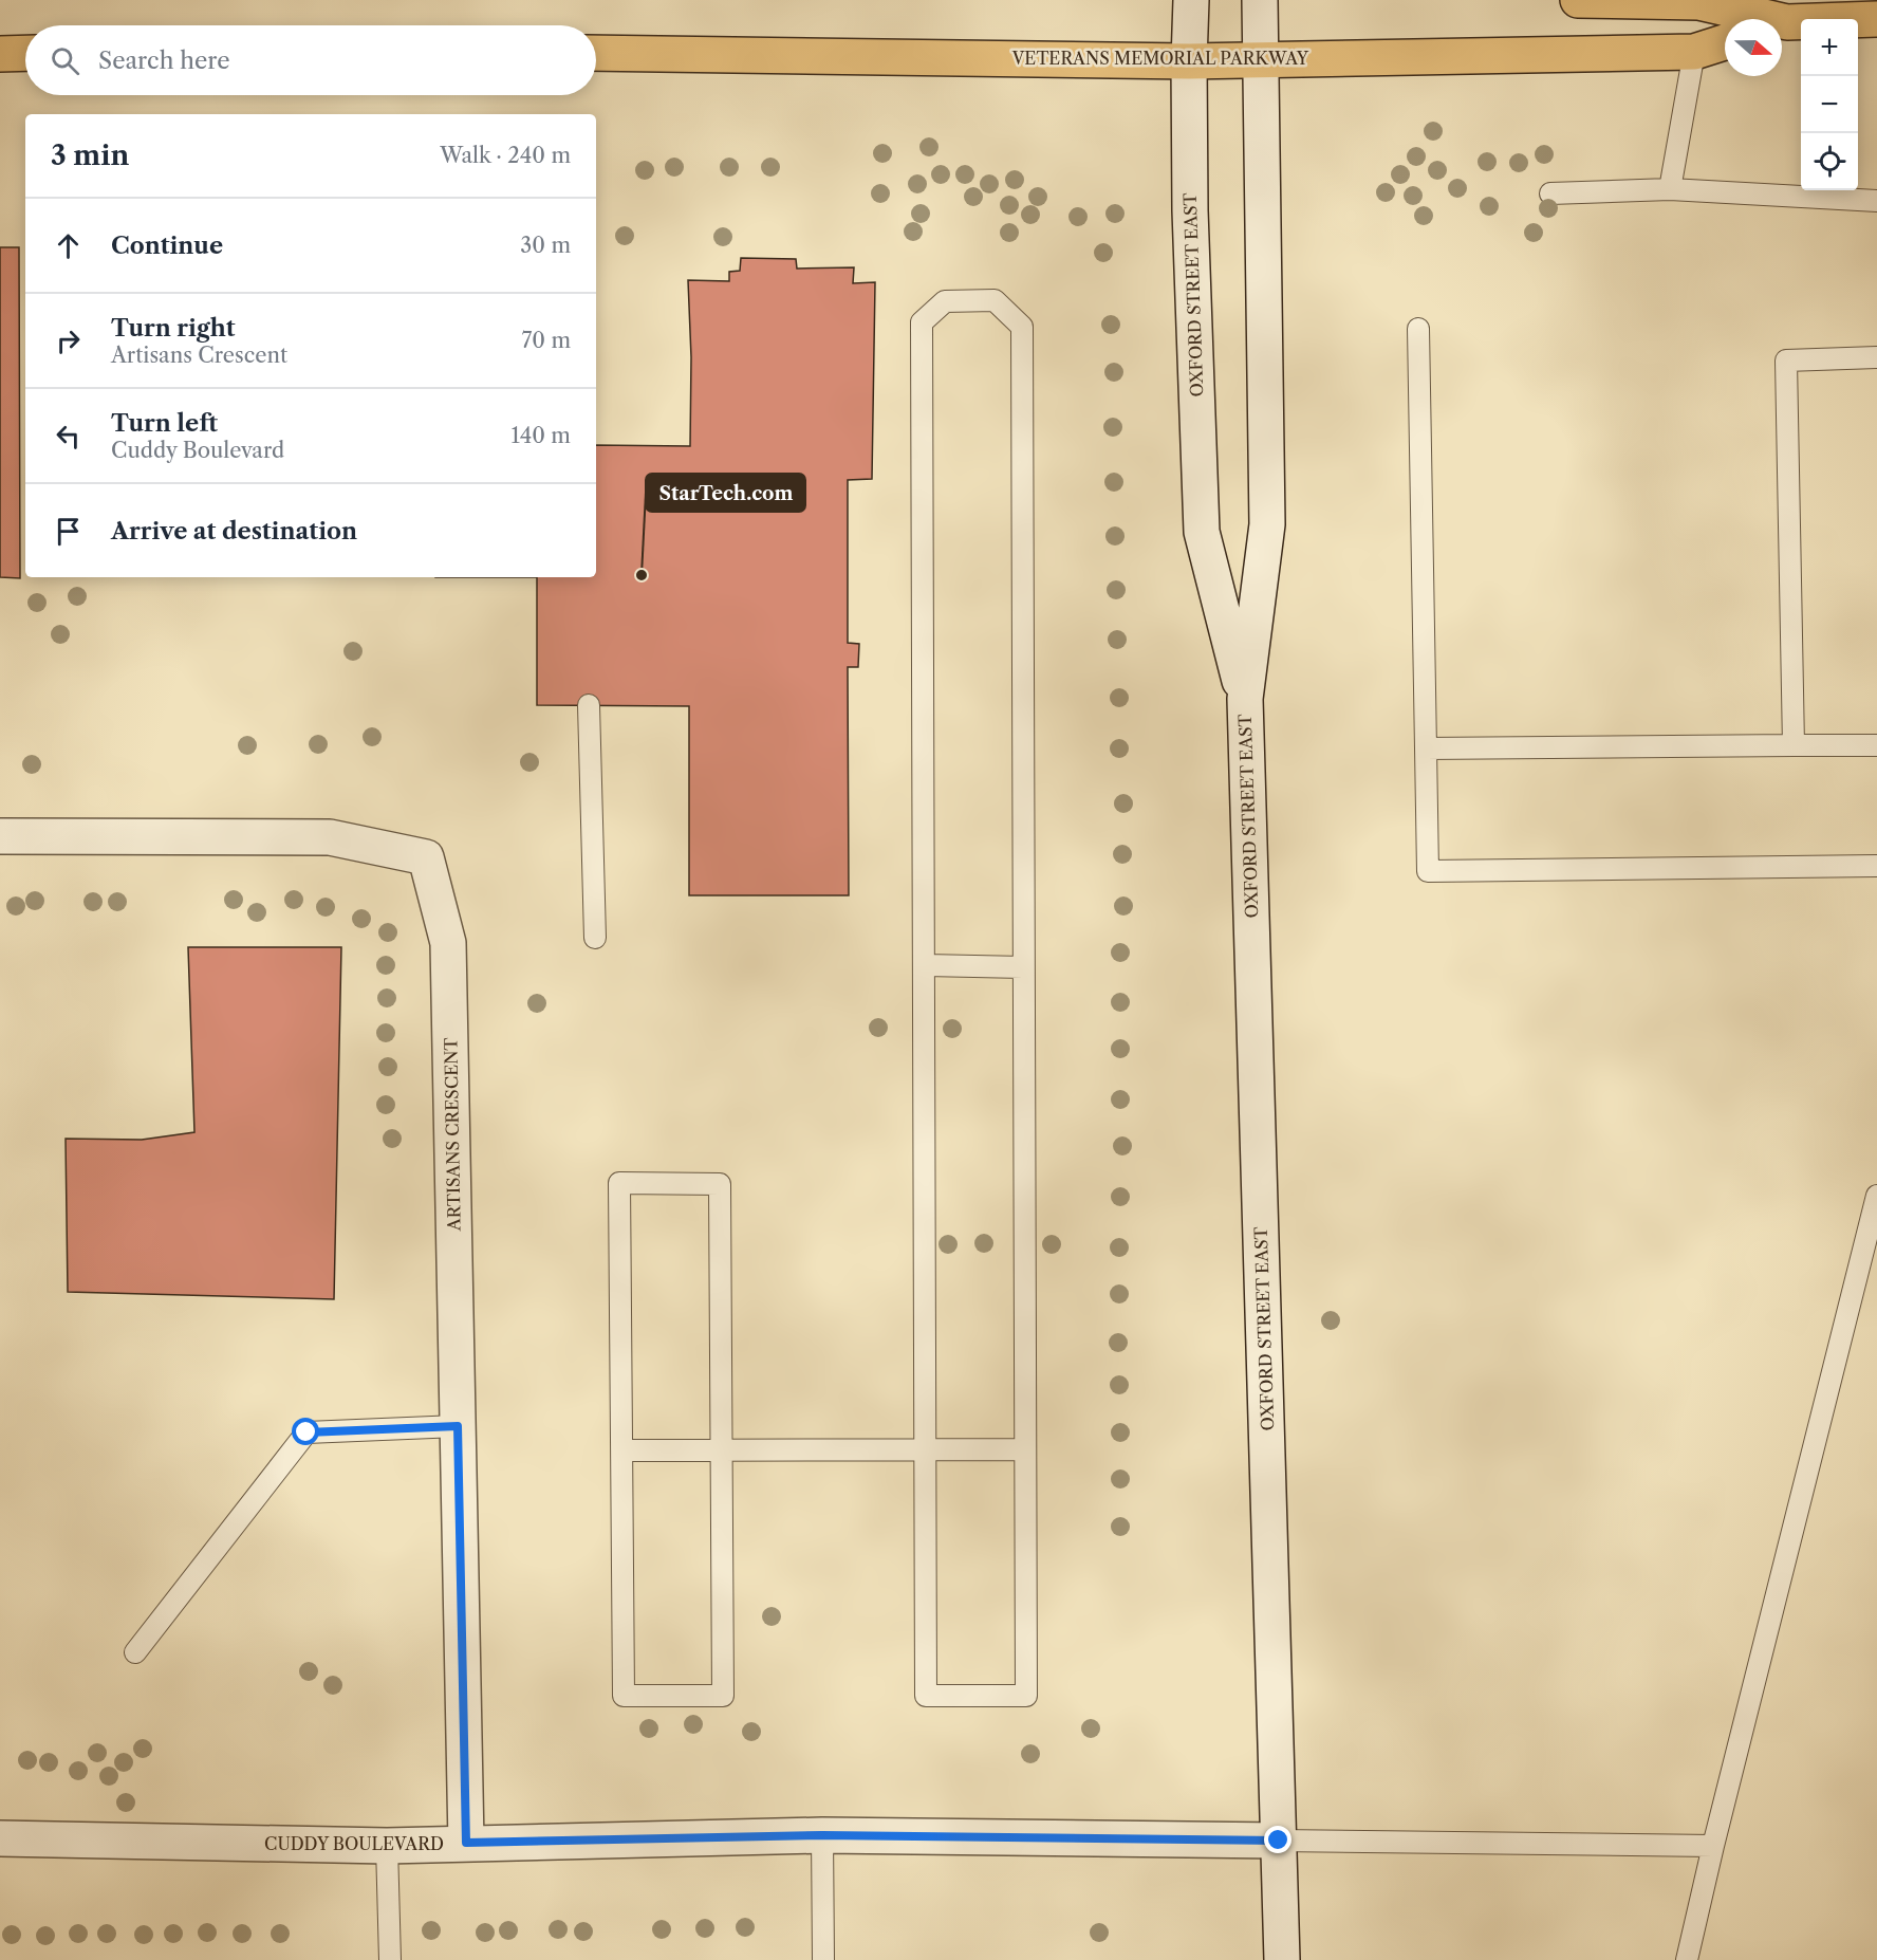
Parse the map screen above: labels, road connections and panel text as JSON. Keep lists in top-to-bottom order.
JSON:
{
  "streets": {
    "highway": ["VETERANS MEMORIAL PARKWAY"],
    "street": ["OXFORD STREET EAST", "ARTISANS CRESCENT", "CUDDY BOULEVARD"]
  },
  "crossings": [
    ["VETERANS MEMORIAL PARKWAY", "OXFORD STREET EAST"],
    ["OXFORD STREET EAST", "CUDDY BOULEVARD"],
    ["ARTISANS CRESCENT", "CUDDY BOULEVARD"]
  ],
  "places": ["StarTech.com"],
  "north": "right",
  "page": {
    "map_buttons": ["+", "−"],
    "search": "Search here",
    "heading": ["3 min", "Walk · 240 m"],
    "list": [
      ["Continue", "30 m"],
      ["Turn right", "Artisans Crescent", "70 m"],
      ["Turn left", "Cuddy Boulevard", "140 m"],
      "Arrive at destination"
    ]
  }
}
